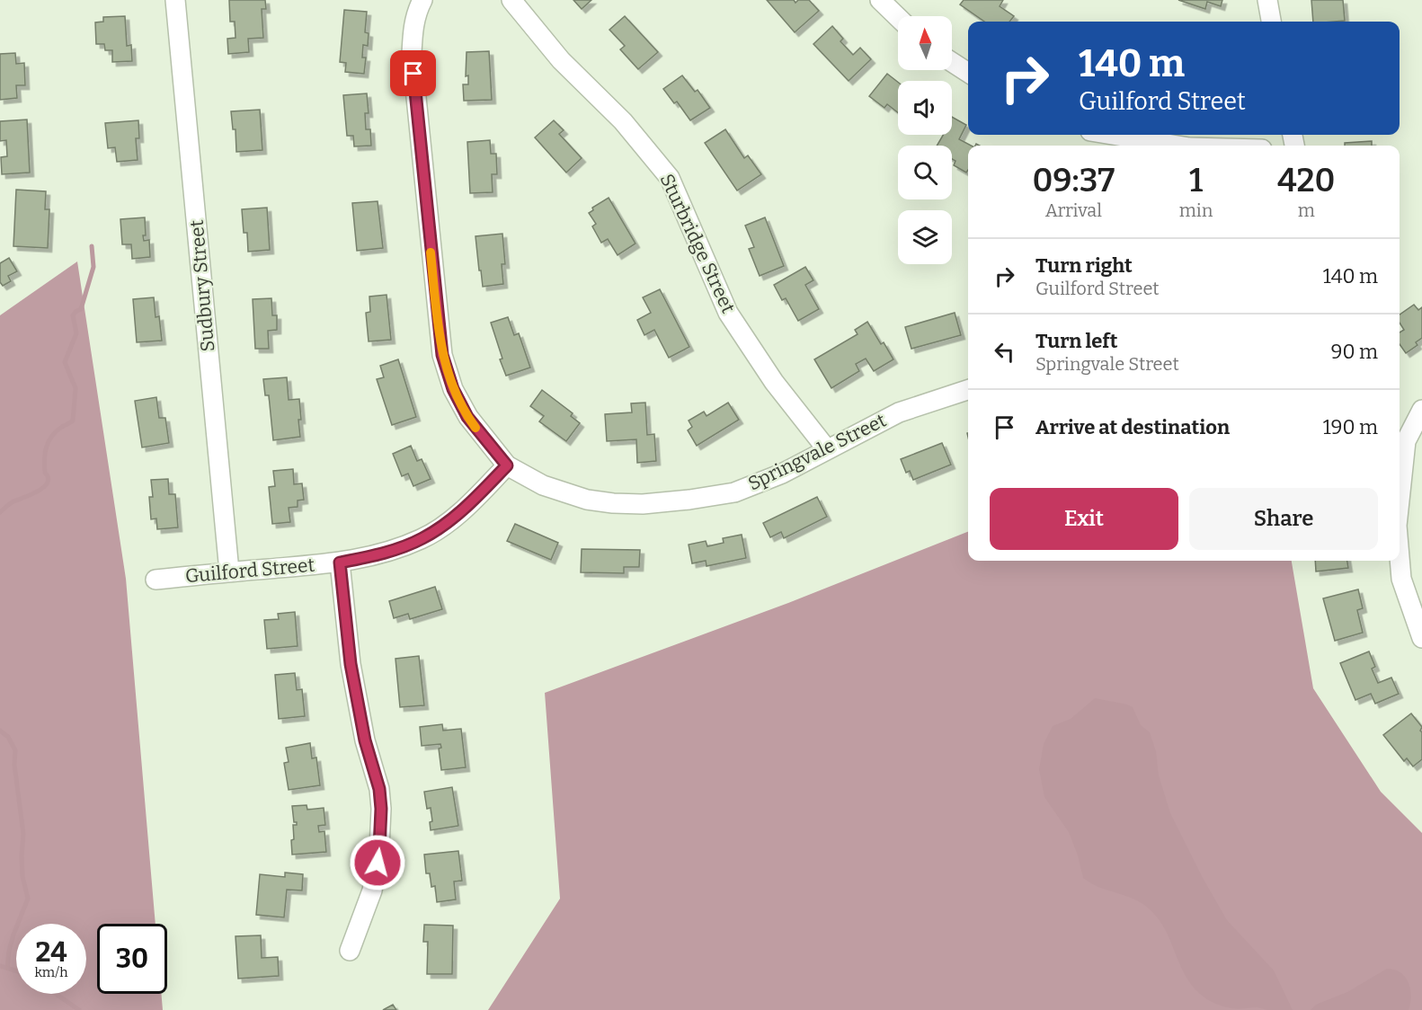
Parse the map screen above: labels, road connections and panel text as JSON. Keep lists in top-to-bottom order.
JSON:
{
  "streets": {
    "street": [
      "Sturbridge Street",
      "Sudbury Street",
      "Springvale Street",
      "Guilford Street"
    ]
  },
  "crossings": [
    ["Sturbridge Street", "Springvale Street"],
    ["Sudbury Street", "Guilford Street"],
    ["Springvale Street", "Guilford Street"]
  ],
  "north": "top",
  "page": {
    "turn": ["140 m", "Guilford Street"],
    "eta": [
      "09:37",
      "Arrival",
      "1",
      "min",
      "420",
      "m"
    ],
    "list": [
      {
        "name": "Turn right",
        "note": "Guilford Street",
        "value": "140 m"
      },
      {
        "name": "Turn left",
        "note": "Springvale Street",
        "value": "90 m"
      },
      {
        "name": "Arrive at destination",
        "value": "190 m"
      }
    ],
    "buttons": ["Exit", "Share"],
    "speed": "24 km/h",
    "limit": "30"
  }
}
